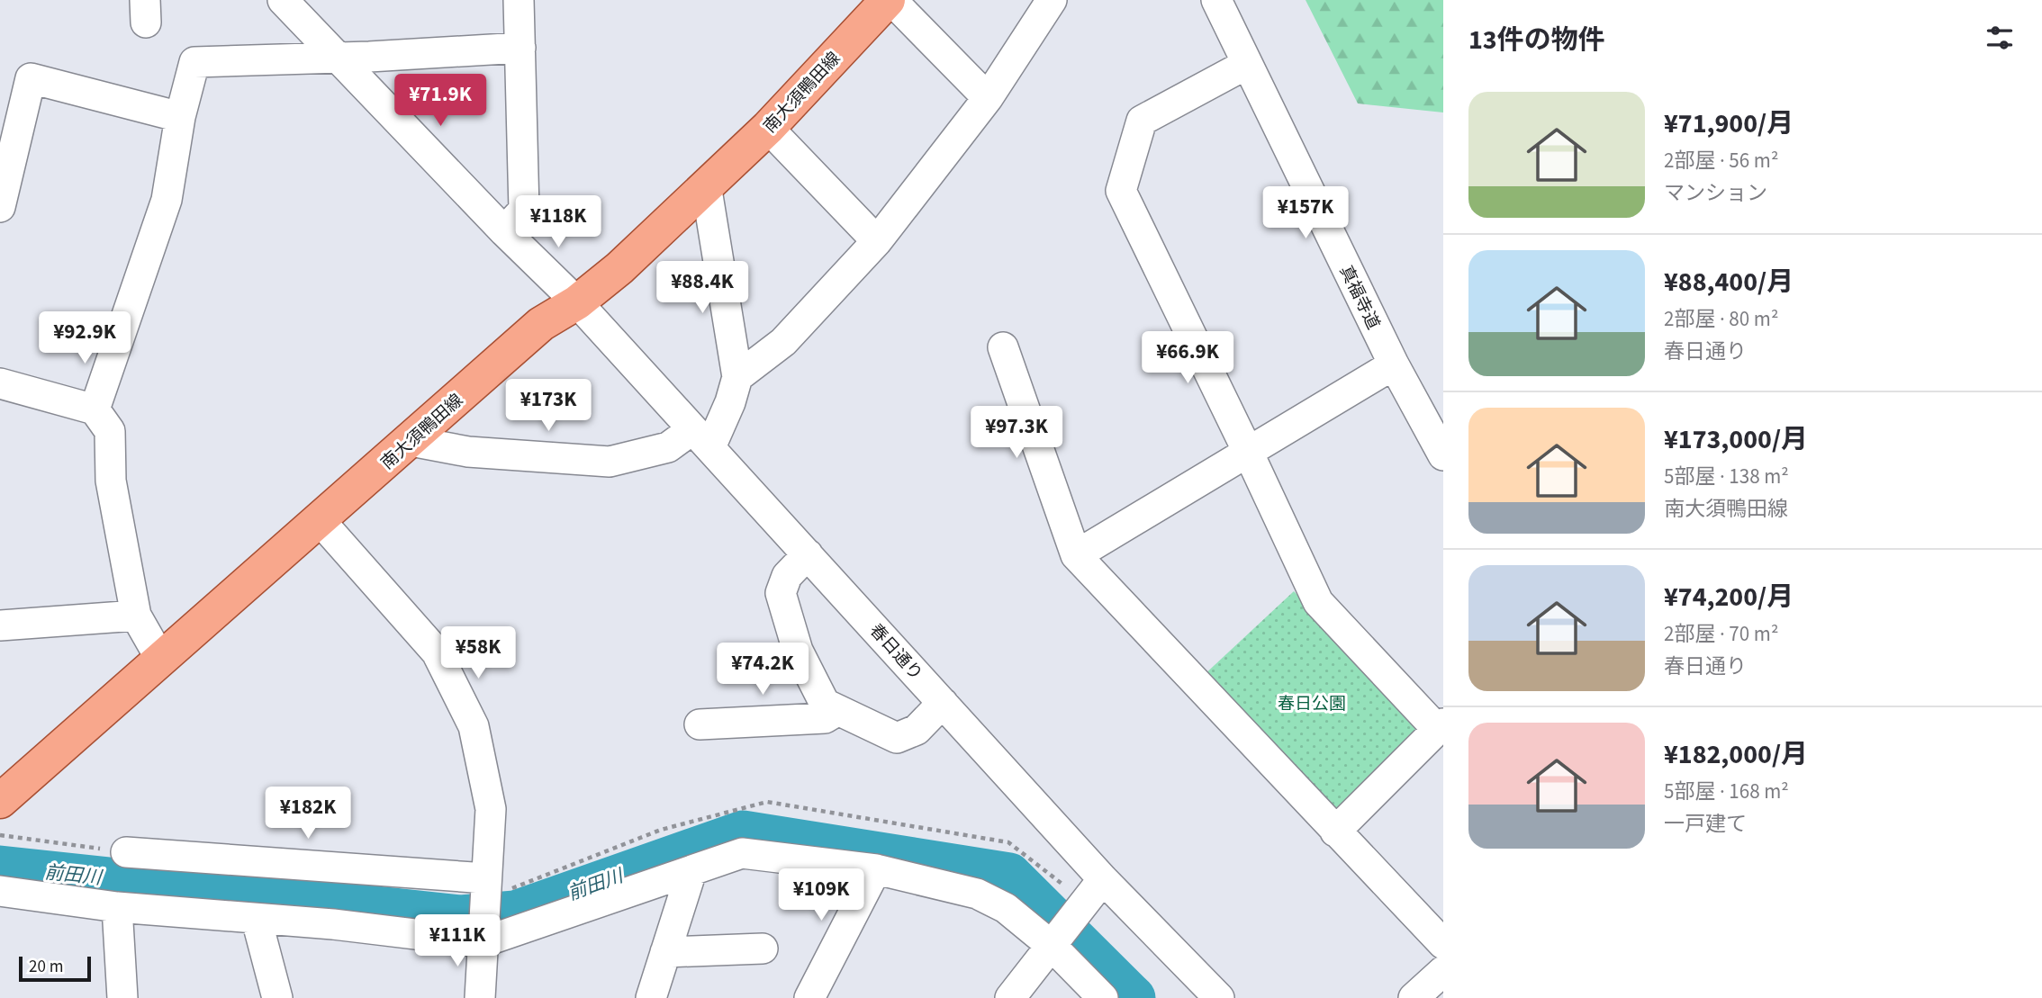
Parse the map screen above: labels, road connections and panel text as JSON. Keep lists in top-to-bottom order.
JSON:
{
  "streets": {
    "main road": ["南大須鴨田線"],
    "street": ["真福寺道", "春日通り"]
  },
  "crossings": [
    ["南大須鴨田線", "春日通り"]
  ],
  "water": ["前田川"],
  "parks": ["春日公園"],
  "scale_bar": "20 m",
  "page": {
    "heading": "13件の物件",
    "price": [
      "¥71.9K",
      "¥157K",
      "¥118K",
      "¥88.4K",
      "¥92.9K",
      "¥66.9K",
      "¥173K",
      "¥97.3K",
      "¥58K",
      "¥74.2K",
      "¥182K",
      "¥109K",
      "¥111K"
    ],
    "list": [
      {
        "name": "¥71,900/月",
        "note": "2部屋 · 56 m² · マンション"
      },
      {
        "name": "¥88,400/月",
        "note": "2部屋 · 80 m² · 春日通り"
      },
      {
        "name": "¥173,000/月",
        "note": "5部屋 · 138 m² · 南大須鴨田線"
      },
      {
        "name": "¥74,200/月",
        "note": "2部屋 · 70 m² · 春日通り"
      },
      {
        "name": "¥182,000/月",
        "note": "5部屋 · 168 m² · 一戸建て"
      }
    ],
    "scale": "20 m"
  }
}
